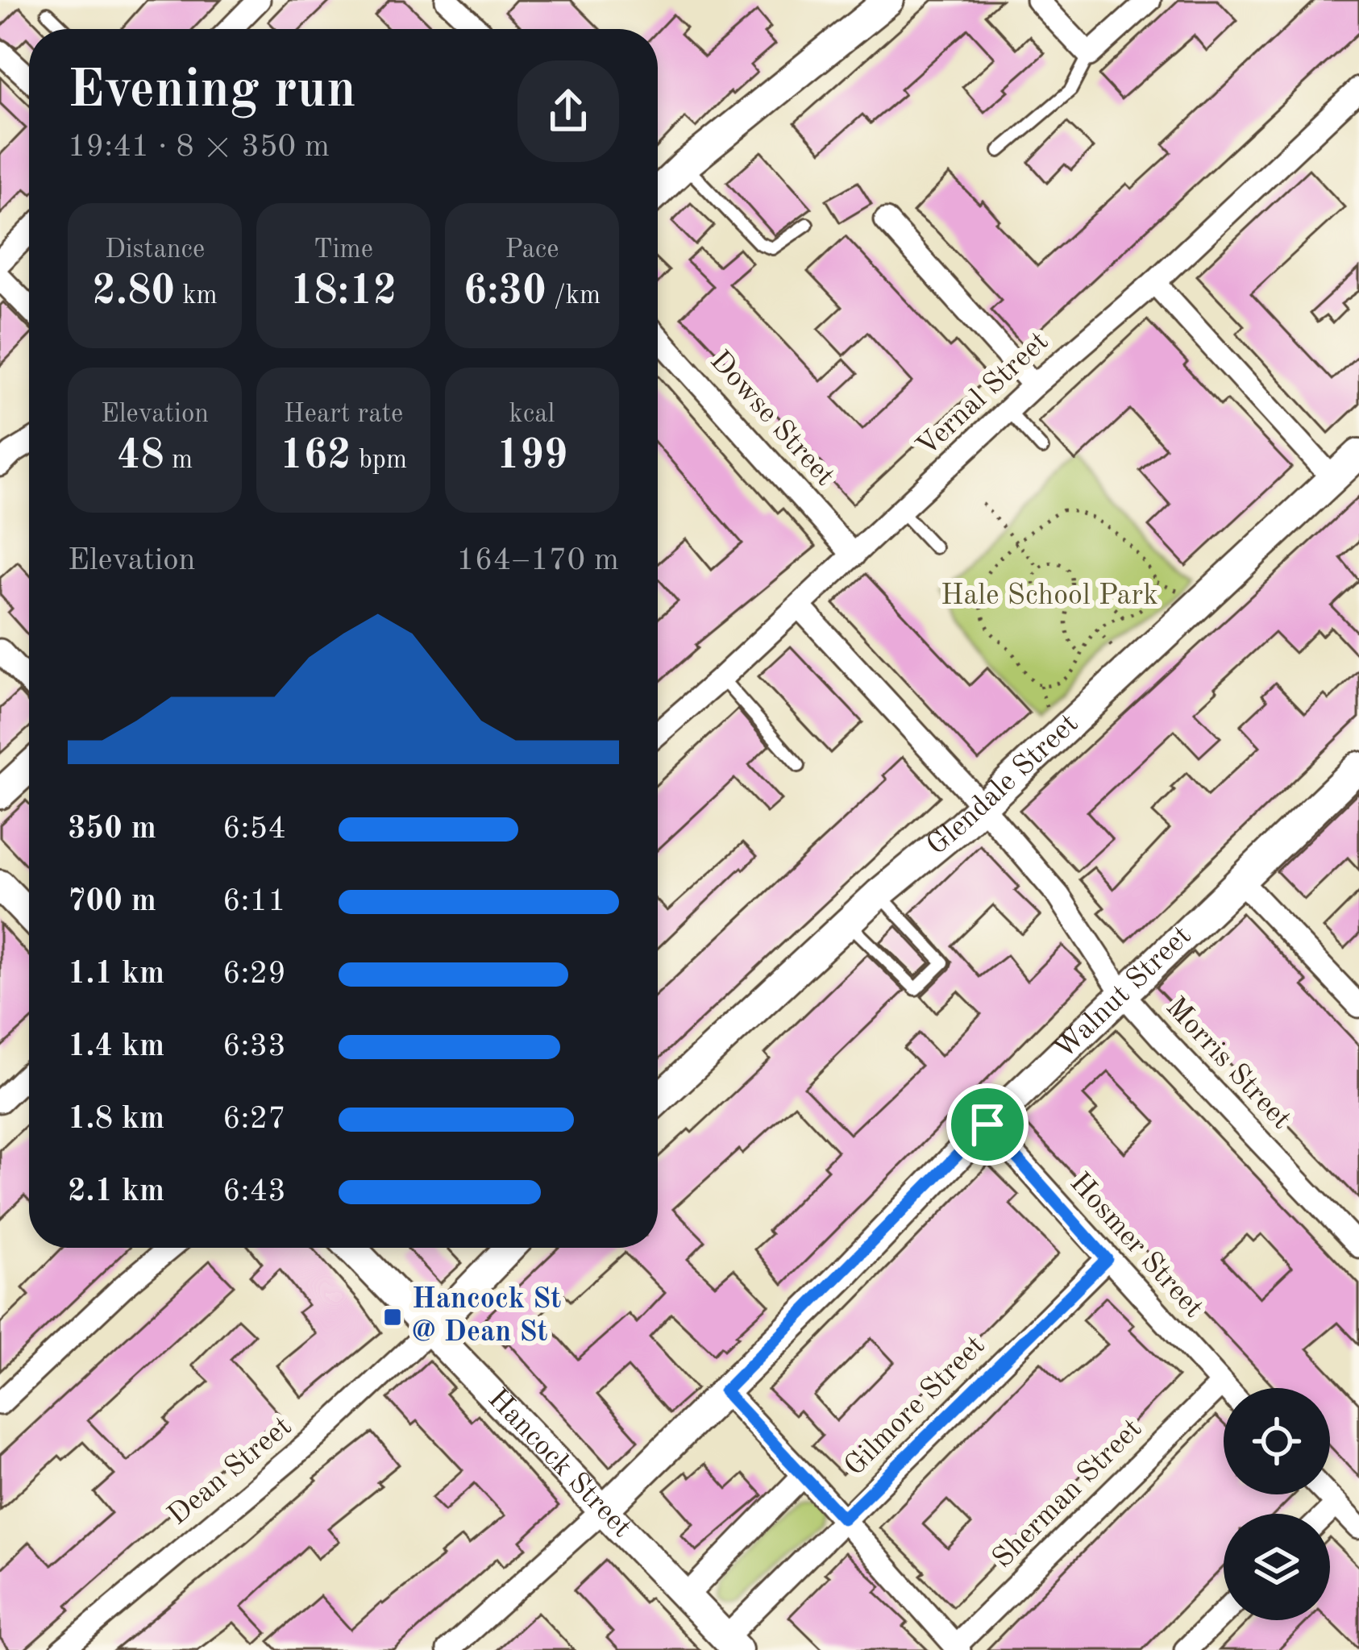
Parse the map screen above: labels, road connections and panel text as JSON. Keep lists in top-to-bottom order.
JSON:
{
  "streets": {
    "street": [
      "Vernal Street",
      "Dowse Street",
      "Glendale Street",
      "Walnut Street",
      "Morris Street",
      "Hosmer Street",
      "Gilmore Street",
      "Hancock Street",
      "Dean Street",
      "Sherman Street"
    ]
  },
  "crossings": [
    ["Vernal Street", "Dowse Street"],
    ["Vernal Street", "Morris Street"],
    ["Glendale Street", "Morris Street"],
    ["Walnut Street", "Morris Street"],
    ["Walnut Street", "Hosmer Street"],
    ["Walnut Street", "Hancock Street"],
    ["Hosmer Street", "Gilmore Street"],
    ["Hosmer Street", "Sherman Street"],
    ["Gilmore Street", "Hancock Street"],
    ["Hancock Street", "Dean Street"]
  ],
  "parks": ["Hale School Park"],
  "places": {
    "transit": ["Hancock St @ Dean St"]
  },
  "page": {
    "heading": ["Evening run", "19:41 · 8 × 350 m"],
    "stats": [
      ["Distance", "2.80 km"],
      ["Time", "18:12"],
      ["Pace", "6:30 /km"],
      ["Elevation", "48 m"],
      ["Heart rate", "162 bpm"],
      ["kcal", "199"]
    ],
    "chart": ["Elevation", "164–170 m"],
    "list": [
      {
        "name": "350 m",
        "note": "6:54"
      },
      {
        "name": "700 m",
        "note": "6:11"
      },
      {
        "name": "1.1 km",
        "note": "6:29"
      },
      {
        "name": "1.4 km",
        "note": "6:33"
      },
      {
        "name": "1.8 km",
        "note": "6:27"
      },
      {
        "name": "2.1 km",
        "note": "6:43"
      }
    ]
  }
}
